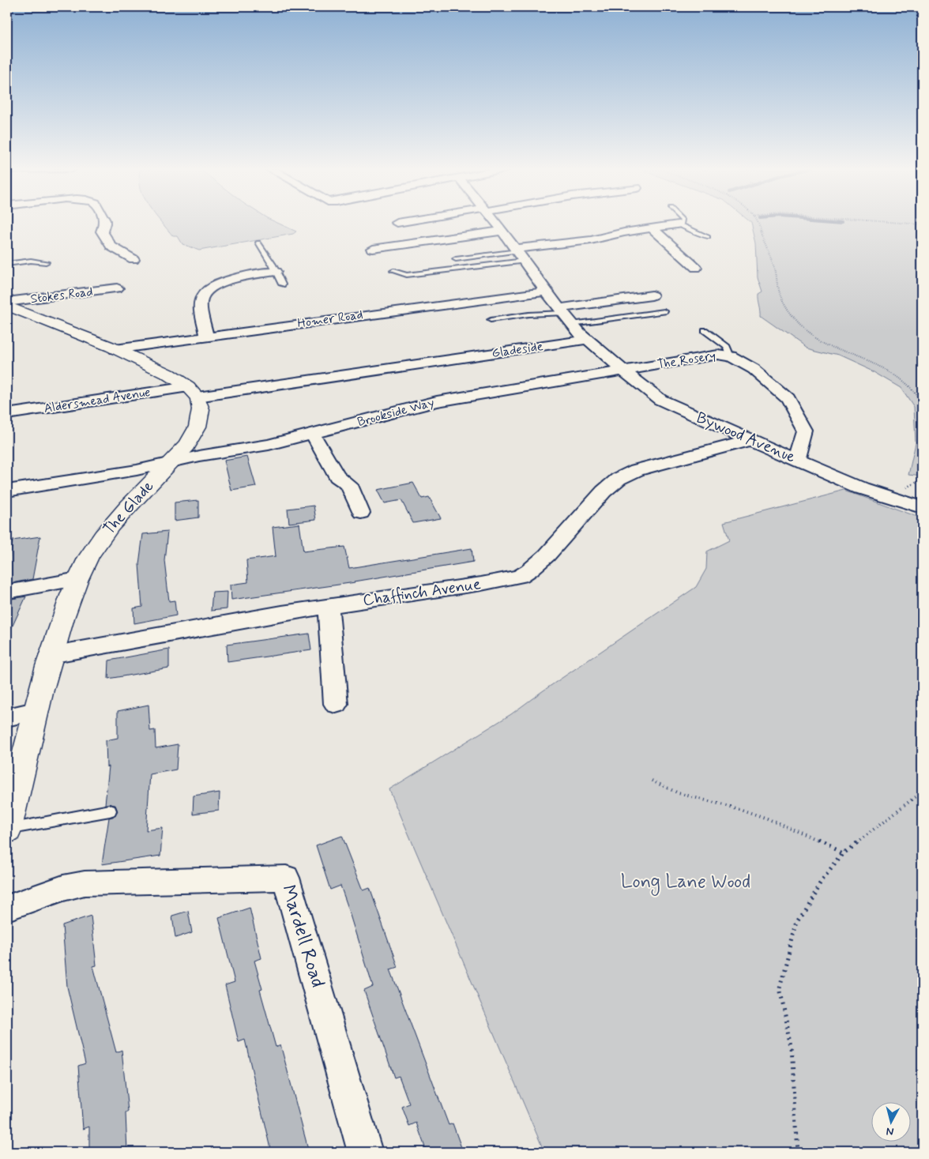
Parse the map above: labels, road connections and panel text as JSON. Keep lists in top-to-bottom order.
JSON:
{
  "streets": {
    "street": [
      "Stokes Road",
      "Homer Road",
      "Gladeside",
      "The Rosery",
      "Aldersmead Avenue",
      "Brookside Way",
      "Bywood Avenue",
      "The Glade",
      "Chaffinch Avenue",
      "Mardell Road"
    ]
  },
  "crossings": [
    ["Gladeside", "Aldersmead Avenue"],
    ["Gladeside", "Bywood Avenue"],
    ["Gladeside", "The Glade"],
    ["The Rosery", "Brookside Way"],
    ["The Rosery", "Bywood Avenue"],
    ["Aldersmead Avenue", "The Glade"],
    ["Brookside Way", "Bywood Avenue"],
    ["Brookside Way", "The Glade"],
    ["Bywood Avenue", "Chaffinch Avenue"],
    ["The Glade", "Chaffinch Avenue"]
  ],
  "parks": ["Long Lane Wood"],
  "north": "bottom"
}
